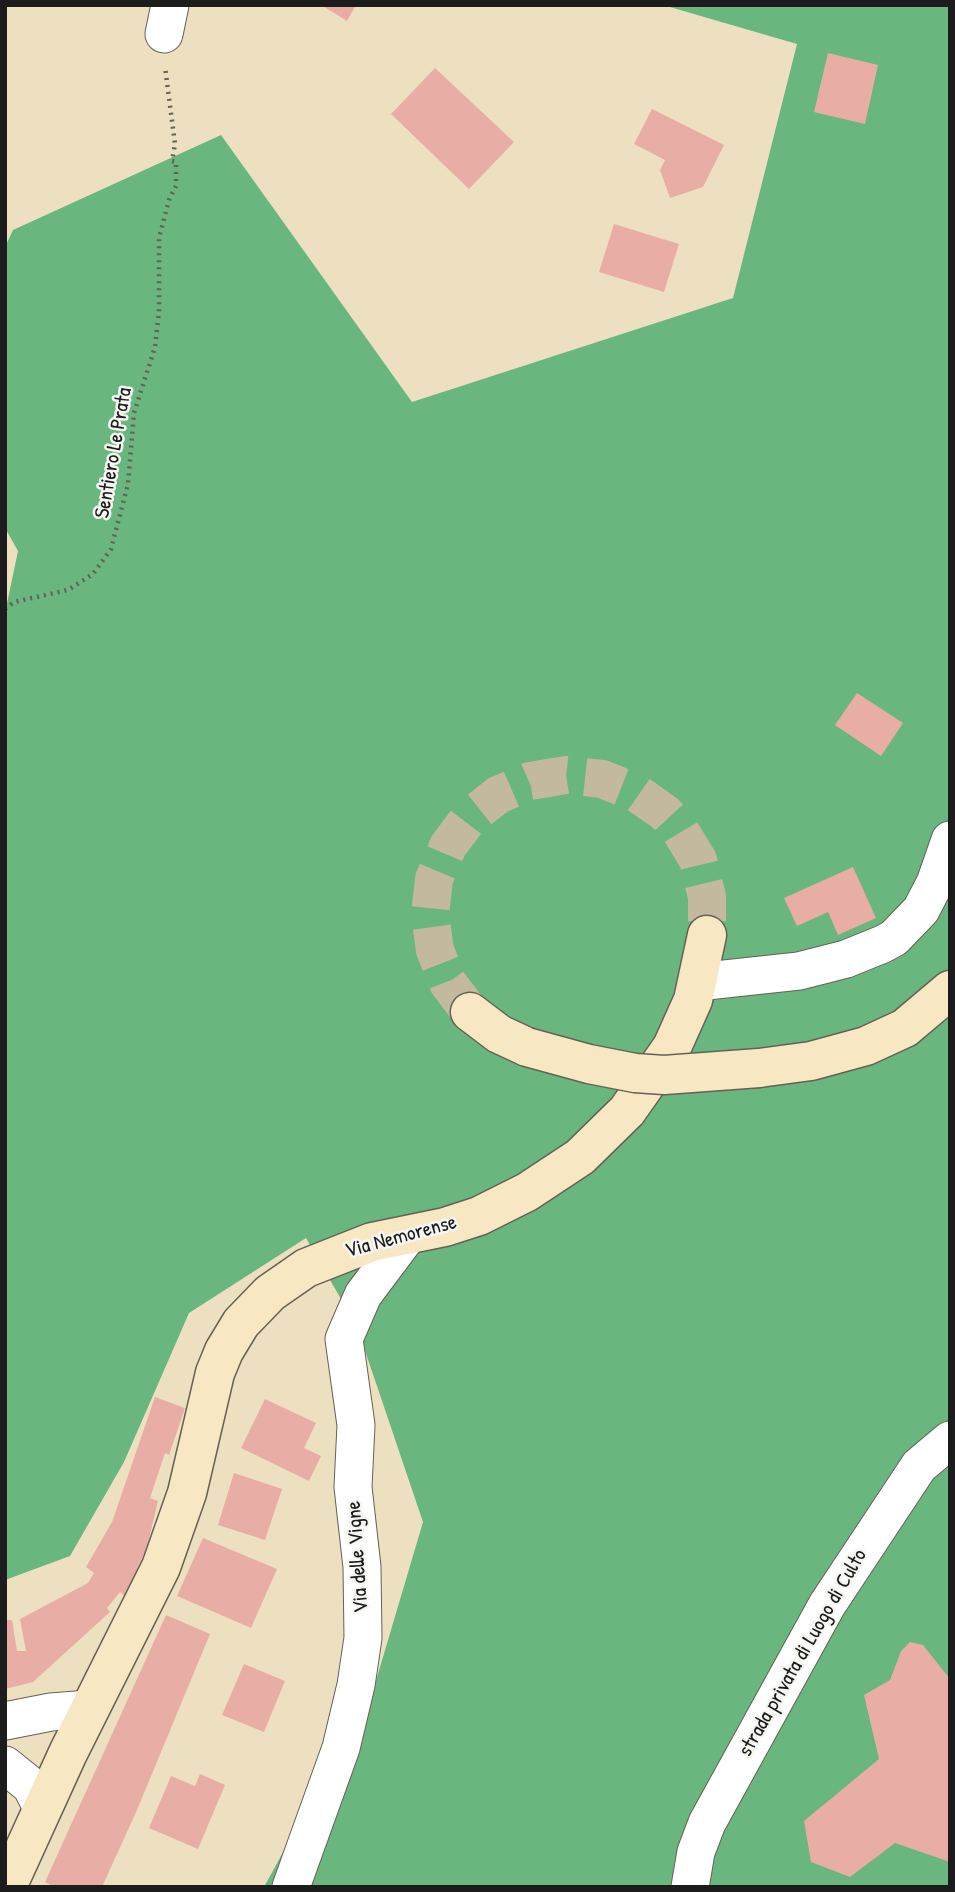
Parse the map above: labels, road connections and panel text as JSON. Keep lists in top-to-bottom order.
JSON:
{
  "streets": {
    "main road": ["Via Nemorense"],
    "street": ["Via delle Vigne", "strada privata di Luogo di Culto"],
    "path": ["Sentiero Le Prata"]
  },
  "crossings": [
    ["Via Nemorense", "Via delle Vigne"]
  ]
}
